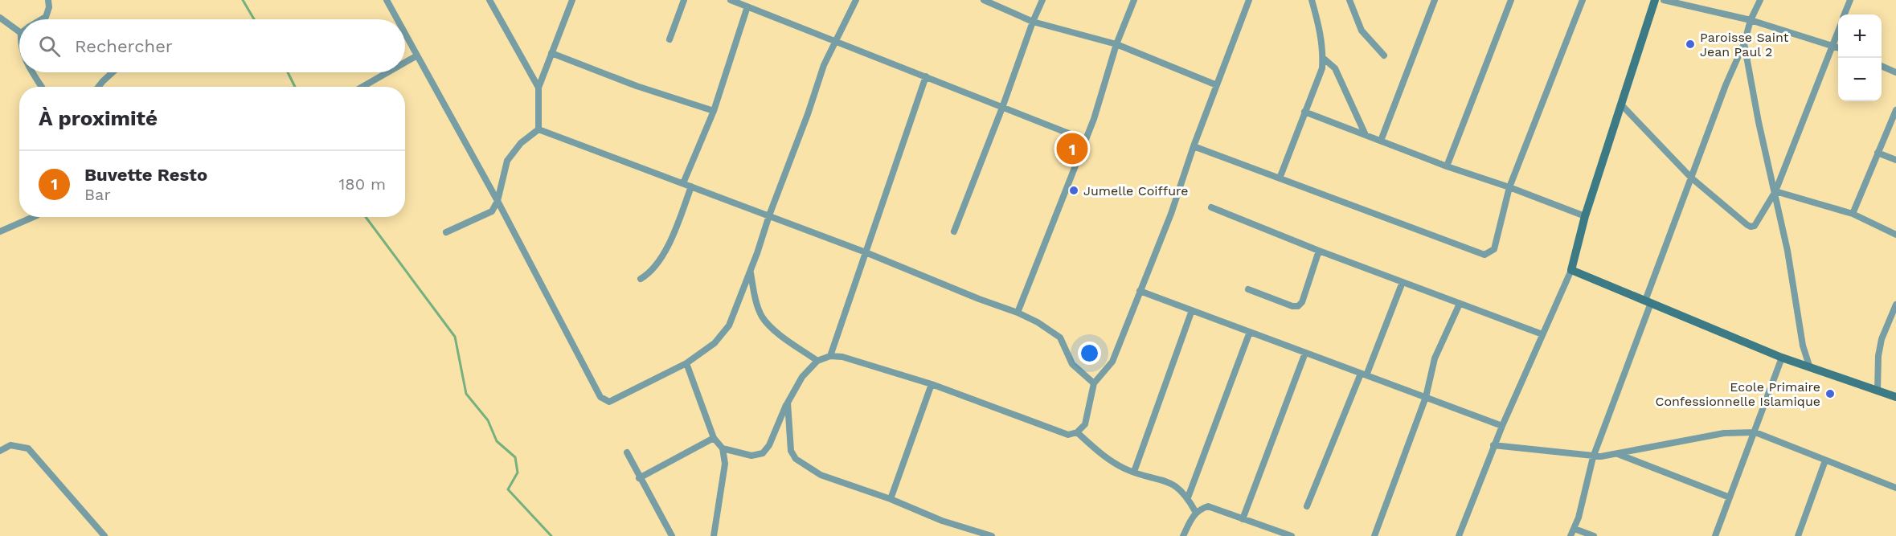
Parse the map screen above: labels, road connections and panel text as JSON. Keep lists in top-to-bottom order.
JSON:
{
  "places": ["Paroisse Saint Jean Paul 2", "Jumelle Coiffure", "Ecole Primaire Confessionnelle Islamique"],
  "page": {
    "map_buttons": ["+", "−"],
    "search": "Rechercher",
    "heading": "À proximité",
    "pins": "1",
    "list": [
      {
        "mark": "1",
        "name": "Buvette Resto",
        "note": "Bar",
        "value": "180 m"
      }
    ]
  }
}
